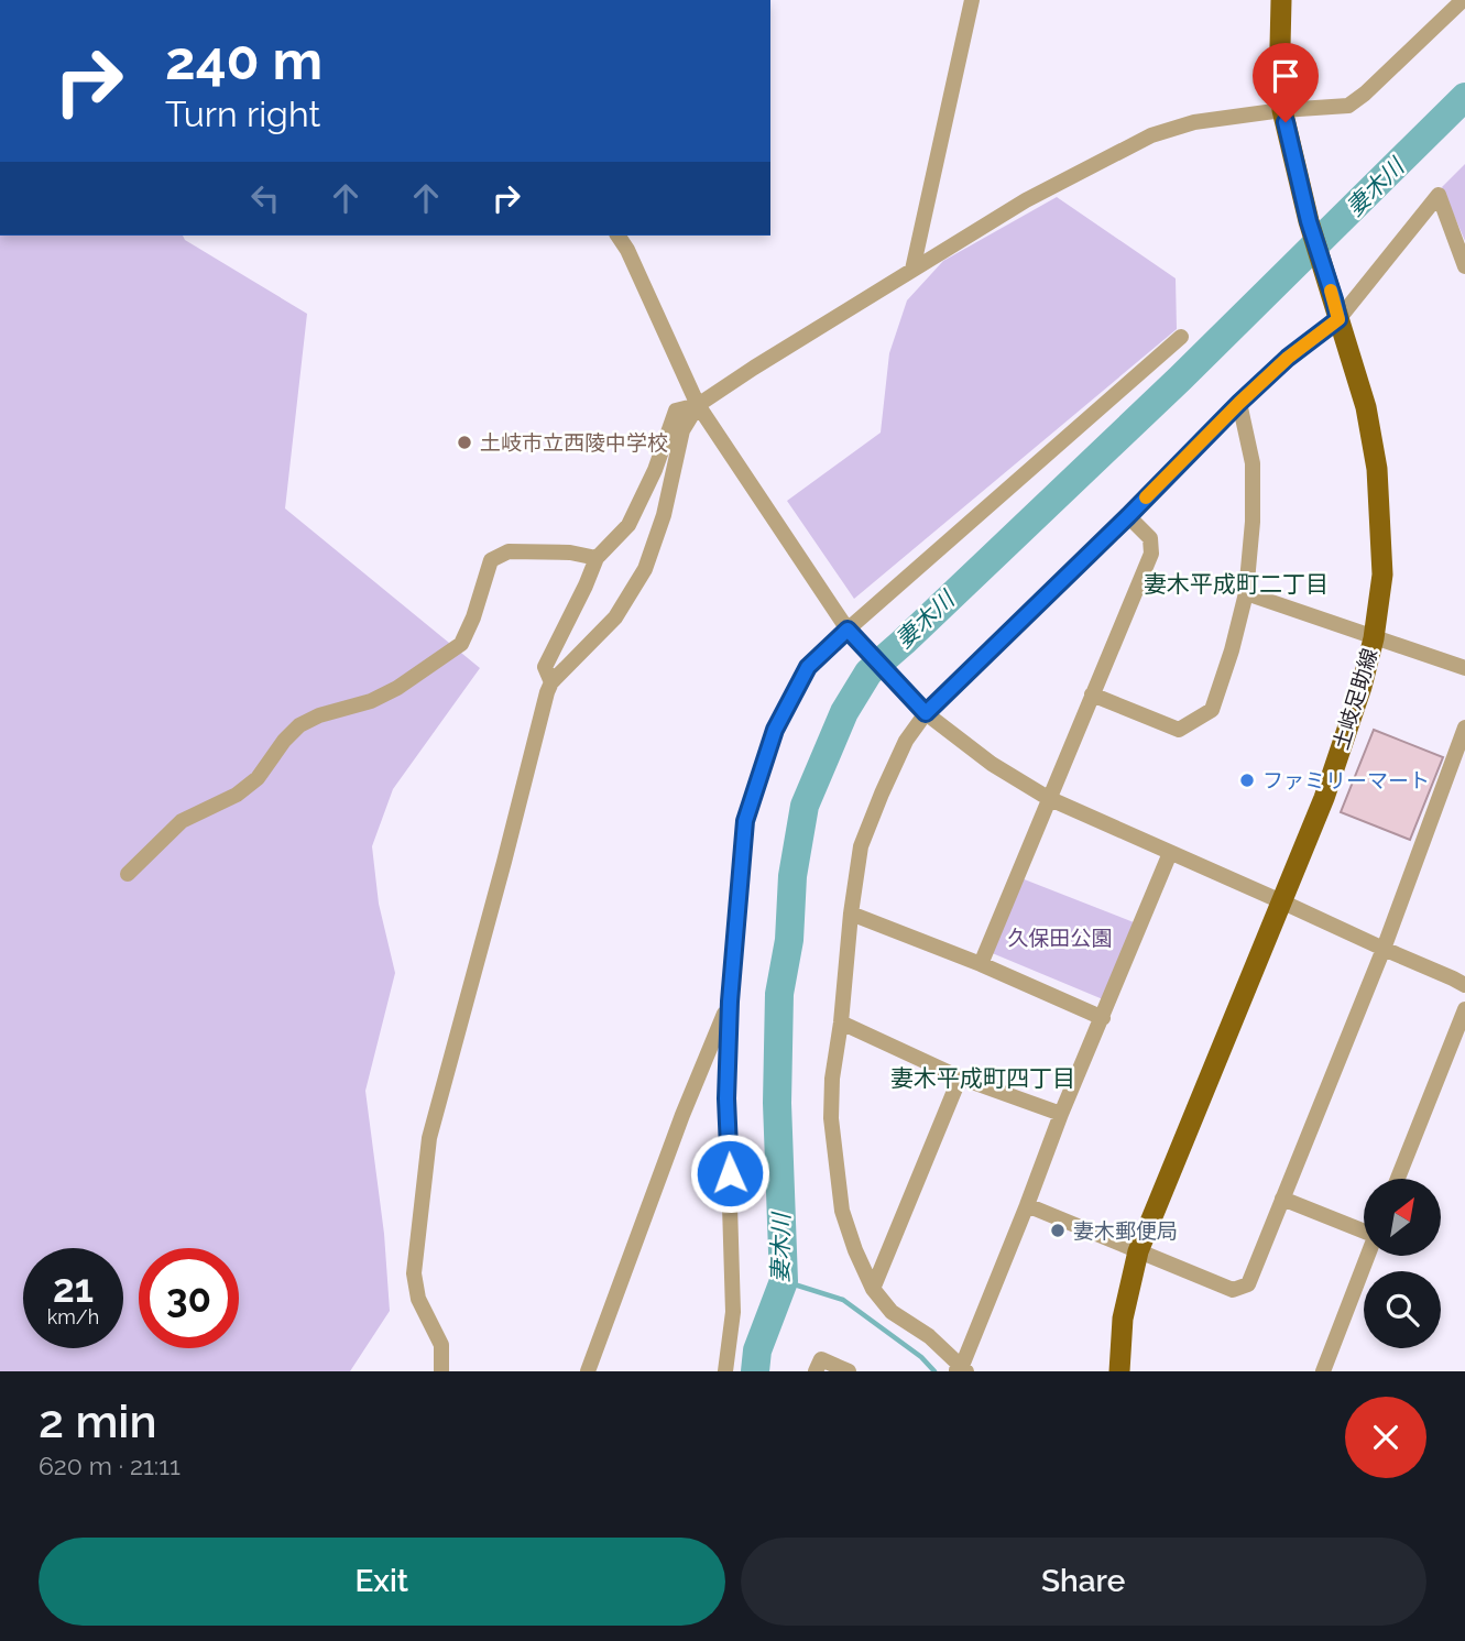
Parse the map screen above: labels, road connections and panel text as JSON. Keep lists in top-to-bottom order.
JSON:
{
  "streets": {
    "main road": ["土岐足助線"]
  },
  "districts": ["妻木平成町二丁目", "妻木平成町四丁目"],
  "water": ["妻木川"],
  "parks": ["久保田公園"],
  "places": ["土岐市立西陵中学校", "ファミリーマート", "妻木郵便局"],
  "north": "top right",
  "page": {
    "turn": ["240 m", "Turn right"],
    "speed": "21 km/h",
    "limit": "30",
    "heading": ["2 min", "620 m · 21:11"],
    "buttons": ["Exit", "Share"]
  }
}
